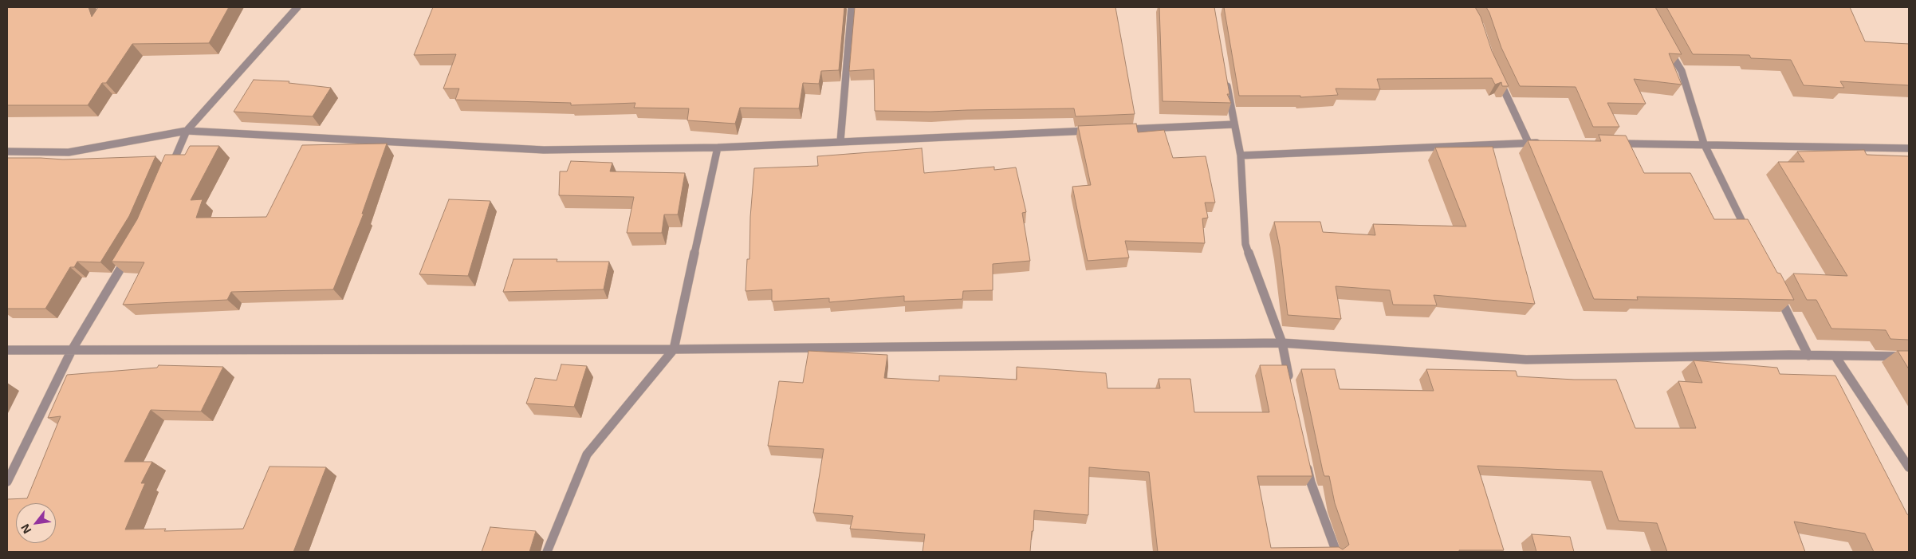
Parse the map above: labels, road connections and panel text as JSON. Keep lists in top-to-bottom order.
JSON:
{
  "north": "bottom left"
}
